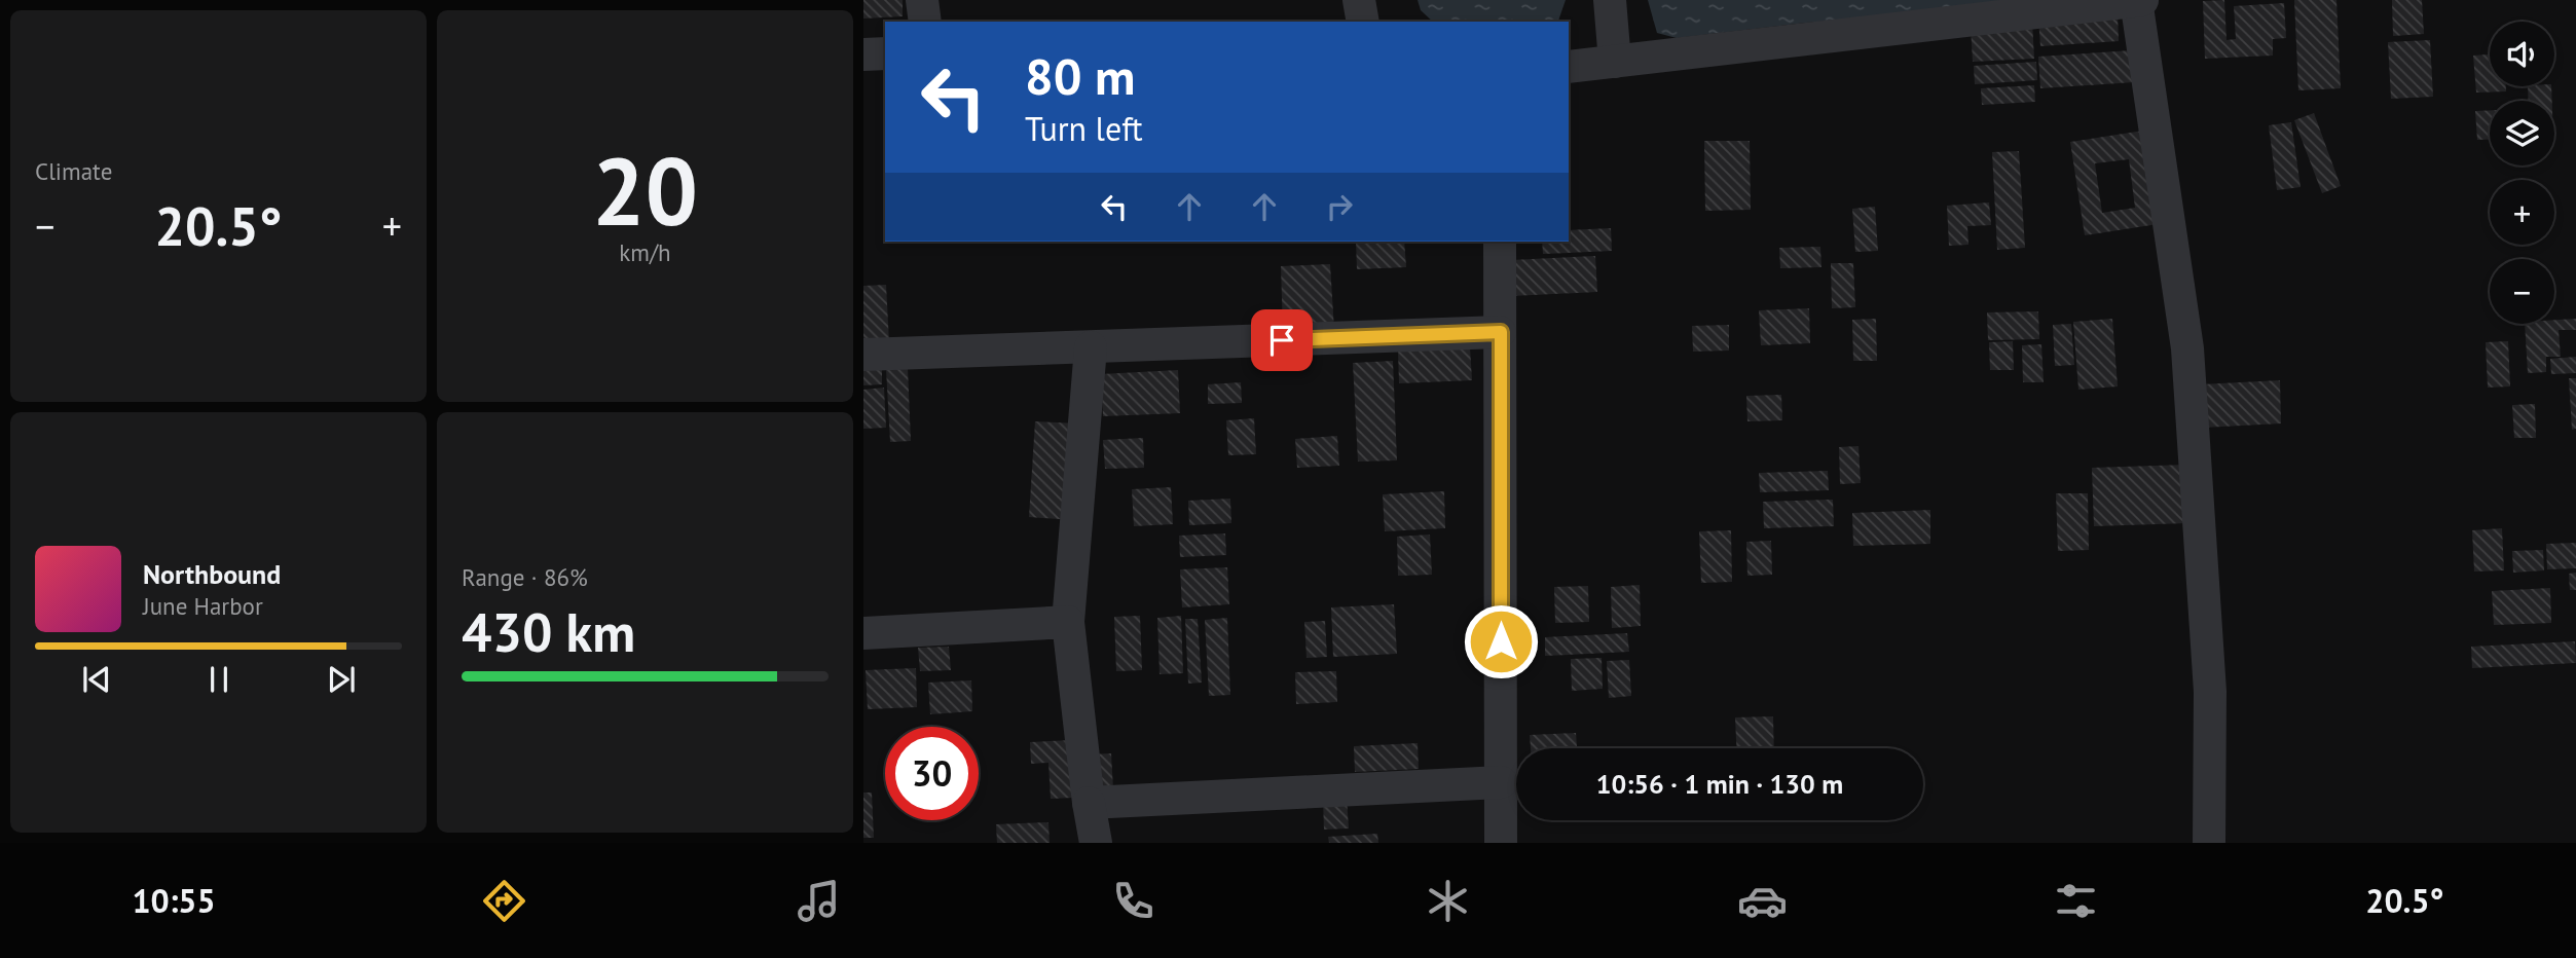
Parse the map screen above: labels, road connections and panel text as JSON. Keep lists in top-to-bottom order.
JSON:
{
  "page": {
    "tile": [
      "Climate",
      ["20", "km/h"],
      ["Range · 86%", "430 km"]
    ],
    "map_buttons": ["+", "−"],
    "turn": ["80 m", "Turn left"],
    "heat": ["−", "20.5°", "+"],
    "song": ["Northbound", "June Harbor"],
    "limit": "30",
    "trip": "10:56 · 1 min · 130 m",
    "tabs": ["10:55", "20.5°"]
  }
}
